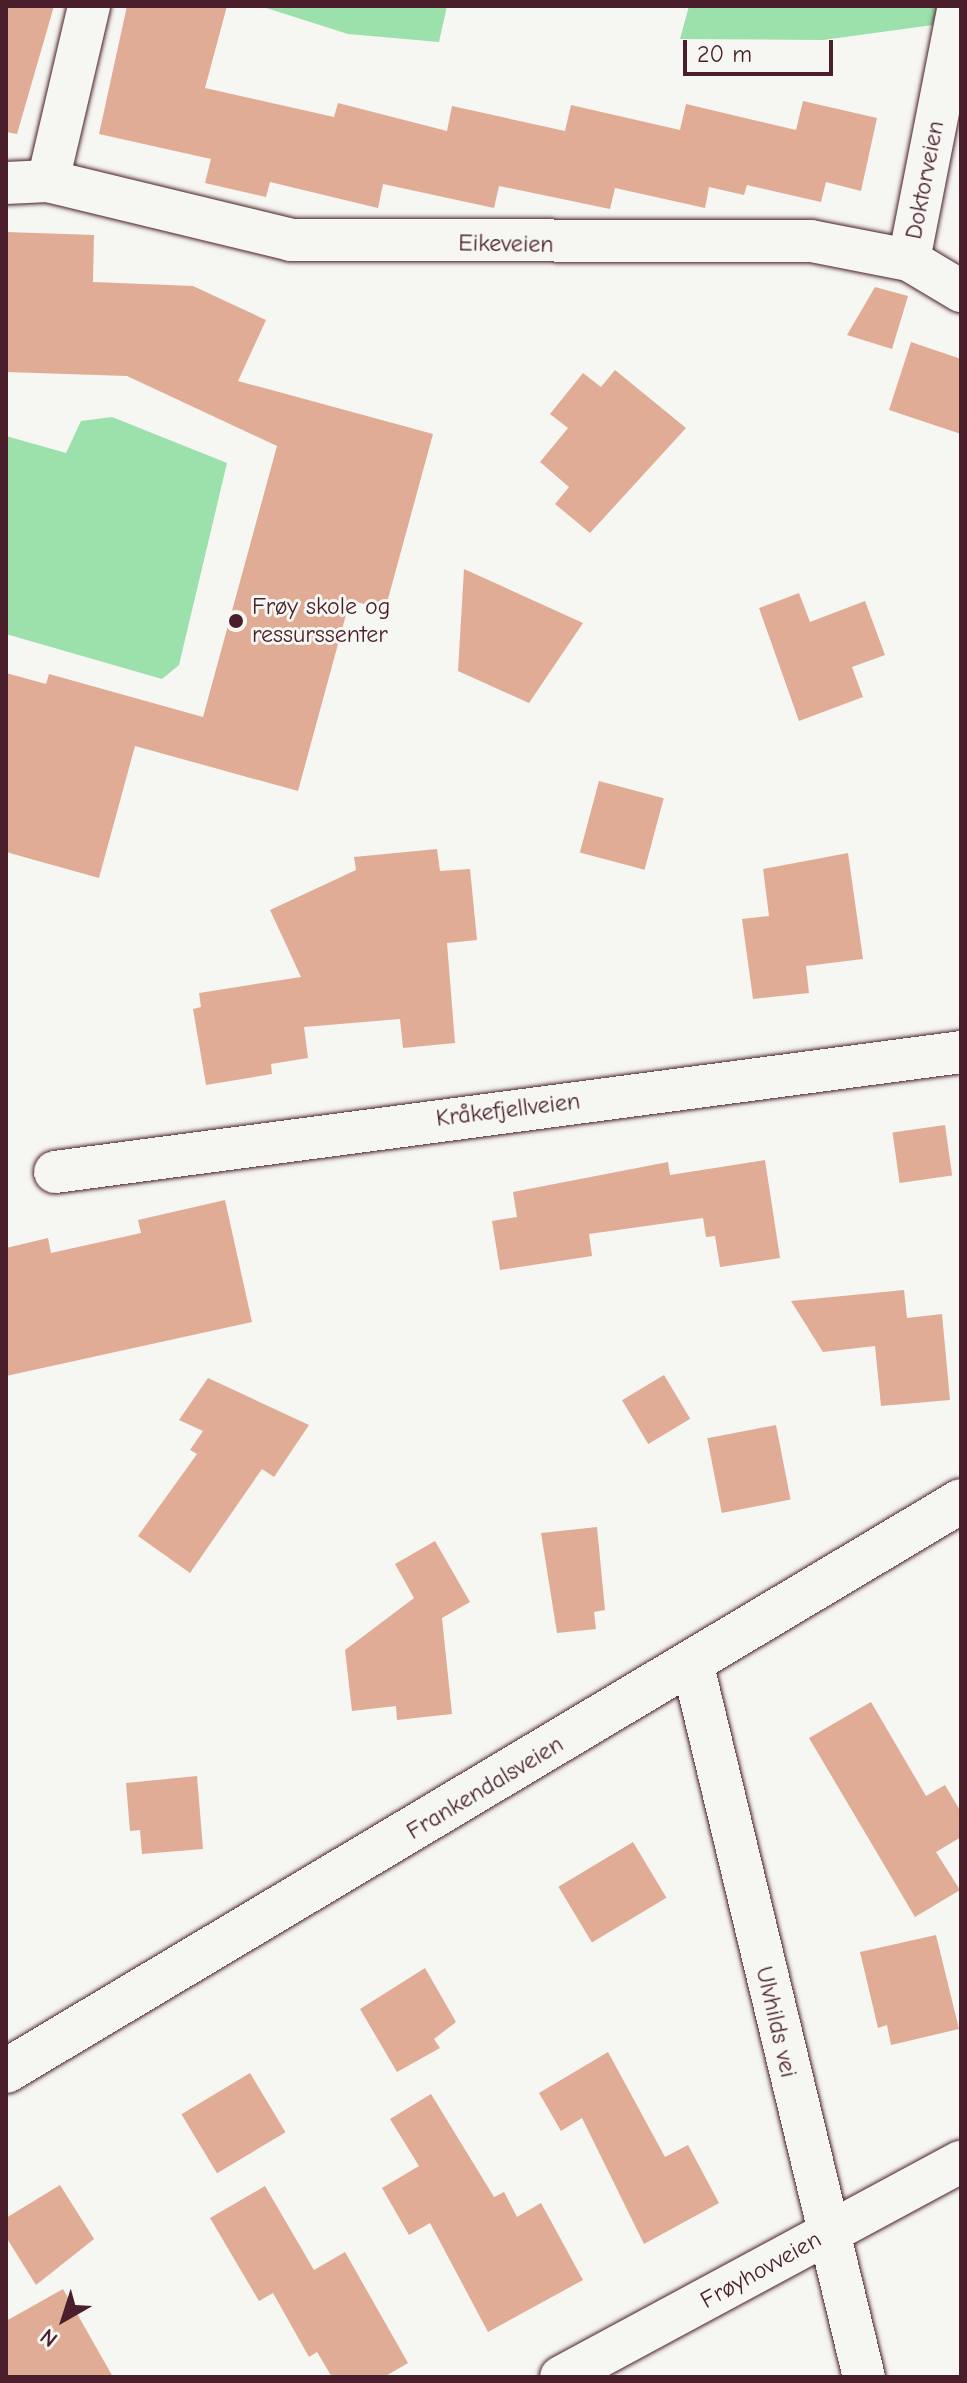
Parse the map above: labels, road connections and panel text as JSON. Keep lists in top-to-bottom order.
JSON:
{
  "streets": {
    "main road": ["Frankendalsveien"],
    "street": [
      "Doktorveien",
      "Eikeveien",
      "Kråkefjellveien",
      "Ulvhilds vei",
      "Frøyhovveien"
    ]
  },
  "crossings": [
    ["Doktorveien", "Eikeveien"],
    ["Frankendalsveien", "Ulvhilds vei"],
    ["Ulvhilds vei", "Frøyhovveien"]
  ],
  "places": ["Frøy skole og ressurssenter"],
  "scale_bar": "20 m",
  "north": "bottom left"
}
